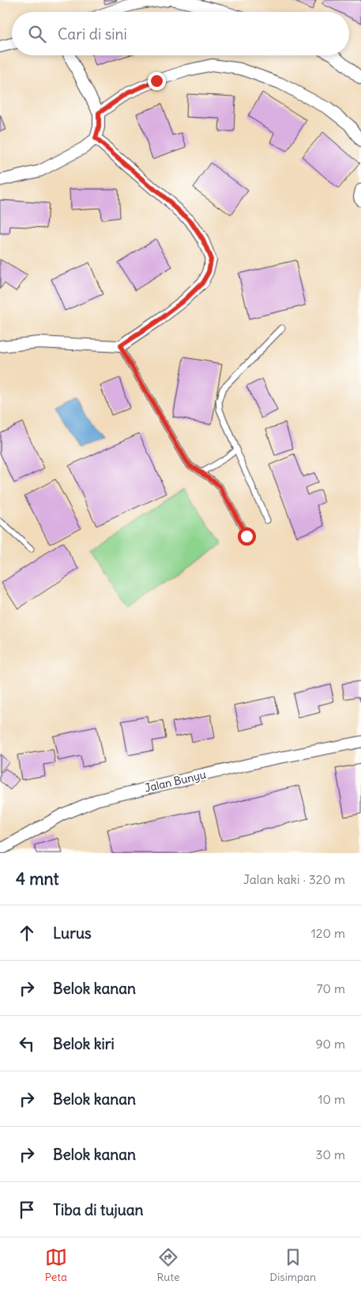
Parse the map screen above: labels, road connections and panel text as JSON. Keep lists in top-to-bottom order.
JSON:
{
  "streets": {
    "street": ["Jalan Bunyu"]
  },
  "page": {
    "search": "Cari di sini",
    "heading": ["4 mnt", "Jalan kaki · 320 m"],
    "list": [
      ["Lurus", "120 m"],
      ["Belok kanan", "70 m"],
      ["Belok kiri", "90 m"],
      ["Belok kanan", "10 m"],
      ["Belok kanan", "30 m"],
      "Tiba di tujuan"
    ],
    "nav": ["Peta", "Rute", "Disimpan"]
  }
}
